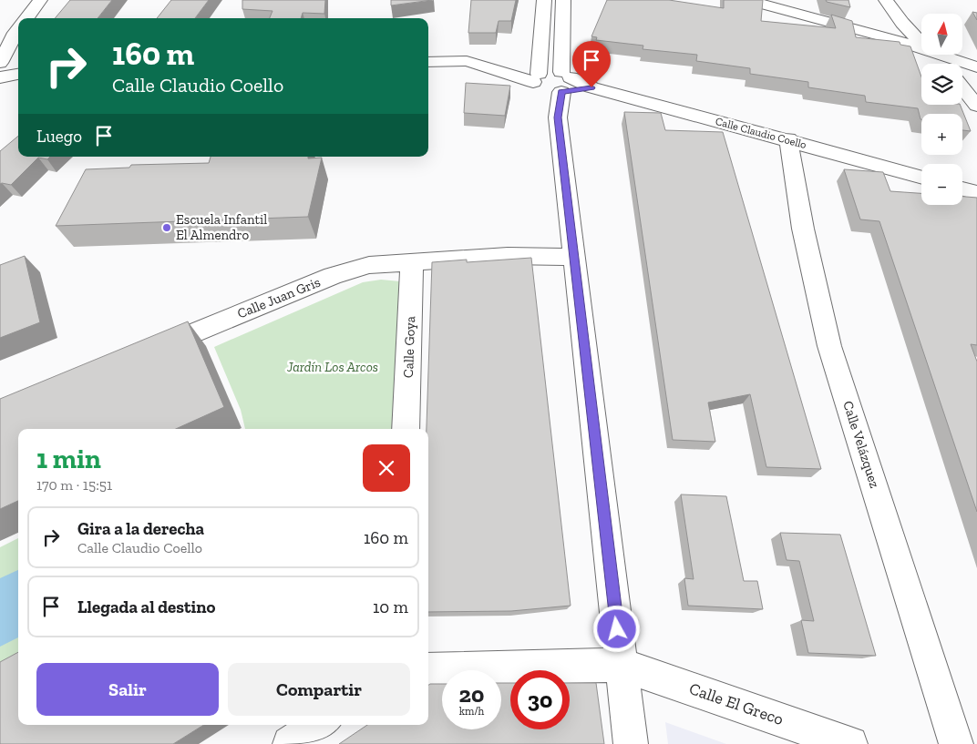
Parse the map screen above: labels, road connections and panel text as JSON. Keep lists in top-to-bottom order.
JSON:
{
  "streets": {
    "street": [
      "Calle Claudio Coello",
      "Calle Juan Gris",
      "Calle Goya",
      "Calle Velázquez",
      "Calle El Greco"
    ]
  },
  "crossings": [
    ["Calle Claudio Coello", "Calle Velázquez"],
    ["Calle Juan Gris", "Calle Goya"]
  ],
  "parks": ["Jardín Los Arcos"],
  "places": ["Escuela Infantil El Almendro"],
  "north": "top",
  "page": {
    "map_buttons": ["+", "−"],
    "turn": ["160 m", "Calle Claudio Coello"],
    "then": "Luego",
    "heading": ["1 min", "170 m · 15:51"],
    "list": [
      {
        "name": "Gira a la derecha",
        "note": "Calle Claudio Coello",
        "value": "160 m"
      },
      {
        "name": "Llegada al destino",
        "value": "10 m"
      }
    ],
    "buttons": ["Salir", "Compartir"],
    "speed": "20 km/h",
    "limit": "30"
  }
}
